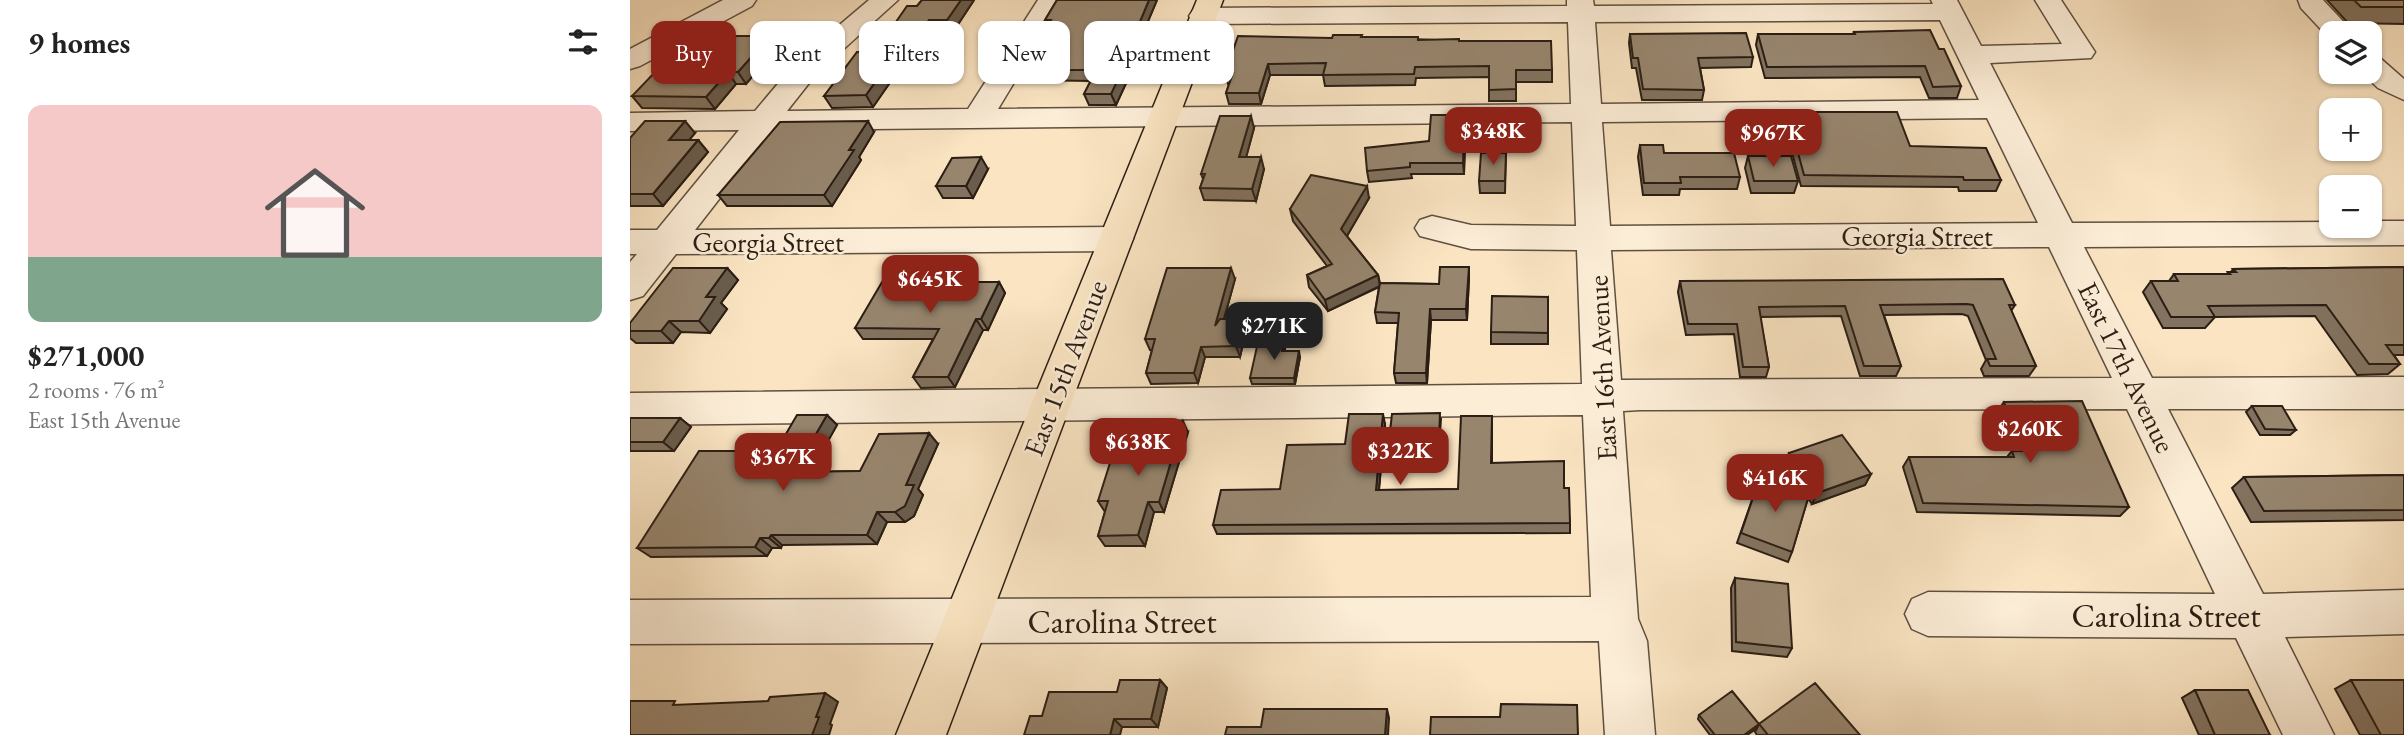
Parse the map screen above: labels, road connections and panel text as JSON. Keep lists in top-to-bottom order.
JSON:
{
  "streets": {
    "main road": ["East 15th Avenue"],
    "street": [
      "Georgia Street",
      "East 17th Avenue",
      "East 16th Avenue",
      "Carolina Street"
    ]
  },
  "crossings": [
    ["Georgia Street", "East 17th Avenue"],
    ["Georgia Street", "East 15th Avenue"],
    ["Georgia Street", "East 16th Avenue"],
    ["East 17th Avenue", "Carolina Street"],
    ["East 15th Avenue", "Carolina Street"],
    ["East 16th Avenue", "Carolina Street"]
  ],
  "page": {
    "heading": "9 homes",
    "map_buttons": ["+", "−"],
    "chip": [
      "Buy",
      "Rent",
      "Filters",
      "New",
      "Apartment"
    ],
    "list": [
      {
        "name": "$271,000",
        "note": "2 rooms · 76 m² · East 15th Avenue"
      }
    ],
    "price": [
      "$348K",
      "$967K",
      "$645K",
      "$271K",
      "$260K",
      "$638K",
      "$322K",
      "$367K",
      "$416K"
    ]
  }
}
